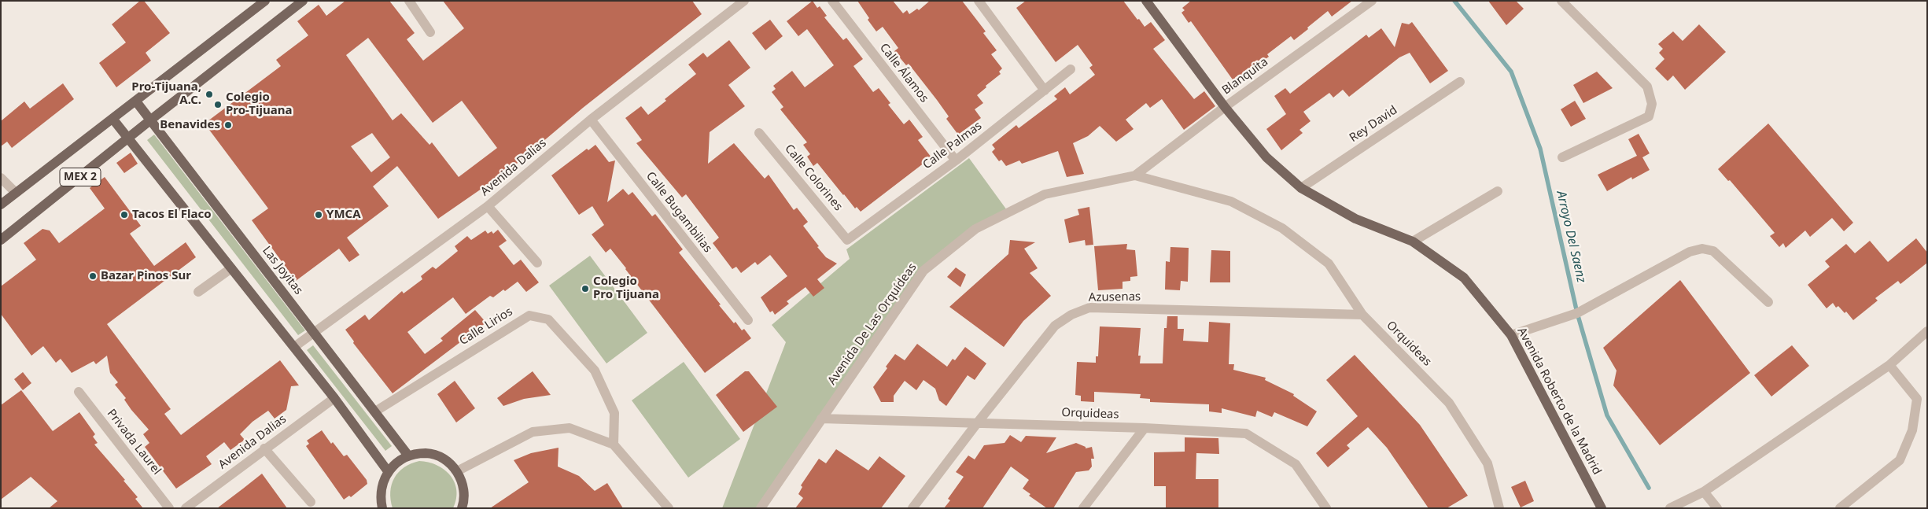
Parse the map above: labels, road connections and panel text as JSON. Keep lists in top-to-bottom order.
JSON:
{
  "streets": {
    "main road": ["MEX 2", "Las Joyitas", "Avenida Roberto de la Madrid"],
    "street": [
      "Calle Álamos",
      "Blanquita",
      "Rey David",
      "Calle Palmas",
      "Avenida Dalias",
      "Calle Colorines",
      "Calle Bugambilias",
      "Azusenas",
      "Avenida De Las Orquídeas",
      "Calle Lirios",
      "Orquideas",
      "Privada Laurel"
    ]
  },
  "crossings": [
    ["Calle Álamos", "Calle Palmas"],
    ["Blanquita", "Avenida De Las Orquídeas"],
    ["Blanquita", "Orquideas"],
    ["Blanquita", "Avenida Roberto de la Madrid"],
    ["Rey David", "Avenida Roberto de la Madrid"],
    ["Calle Palmas", "Calle Colorines"],
    ["Avenida Dalias", "Calle Bugambilias"],
    ["Avenida Dalias", "Las Joyitas"],
    ["MEX 2", "Las Joyitas"],
    ["Las Joyitas", "Calle Lirios"],
    ["Azusenas", "Orquideas"],
    ["Avenida De Las Orquídeas", "Orquideas"]
  ],
  "water": ["Arroyo Del Saenz"],
  "places": [
    "Pro-Tijuana, A.C.",
    "Colegio Pro-Tijuana",
    "Benavides",
    "Tacos El Flaco",
    "YMCA",
    "Bazar Pinos Sur",
    "Colegio Pro Tijuana"
  ]
}
